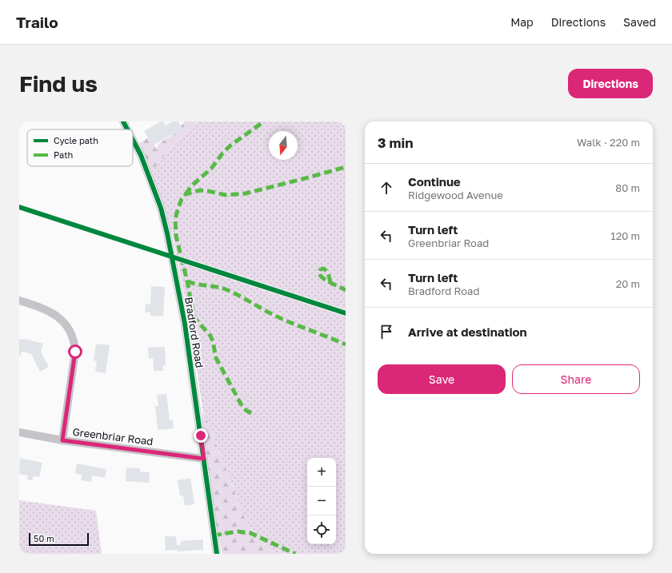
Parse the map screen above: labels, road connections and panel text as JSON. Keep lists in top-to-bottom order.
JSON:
{
  "streets": {
    "street": ["Bradford Road", "Greenbriar Road"]
  },
  "crossings": [
    ["Bradford Road", "Greenbriar Road"]
  ],
  "legend": ["Cycle path", "Path"],
  "scale_bar": "50 m",
  "north": "bottom",
  "page": {
    "header": "Trailo",
    "nav": ["Map", "Directions", "Saved"],
    "buttons": [
      "Directions",
      ["Save", "Share"]
    ],
    "title": "Find us",
    "heading": ["3 min", "Walk · 220 m"],
    "list": [
      ["Continue", "Ridgewood Avenue", "80 m"],
      ["Turn left", "Greenbriar Road", "120 m"],
      ["Turn left", "Bradford Road", "20 m"],
      "Arrive at destination"
    ],
    "map_buttons": ["+", "−"],
    "scale": "50 m"
  }
}
